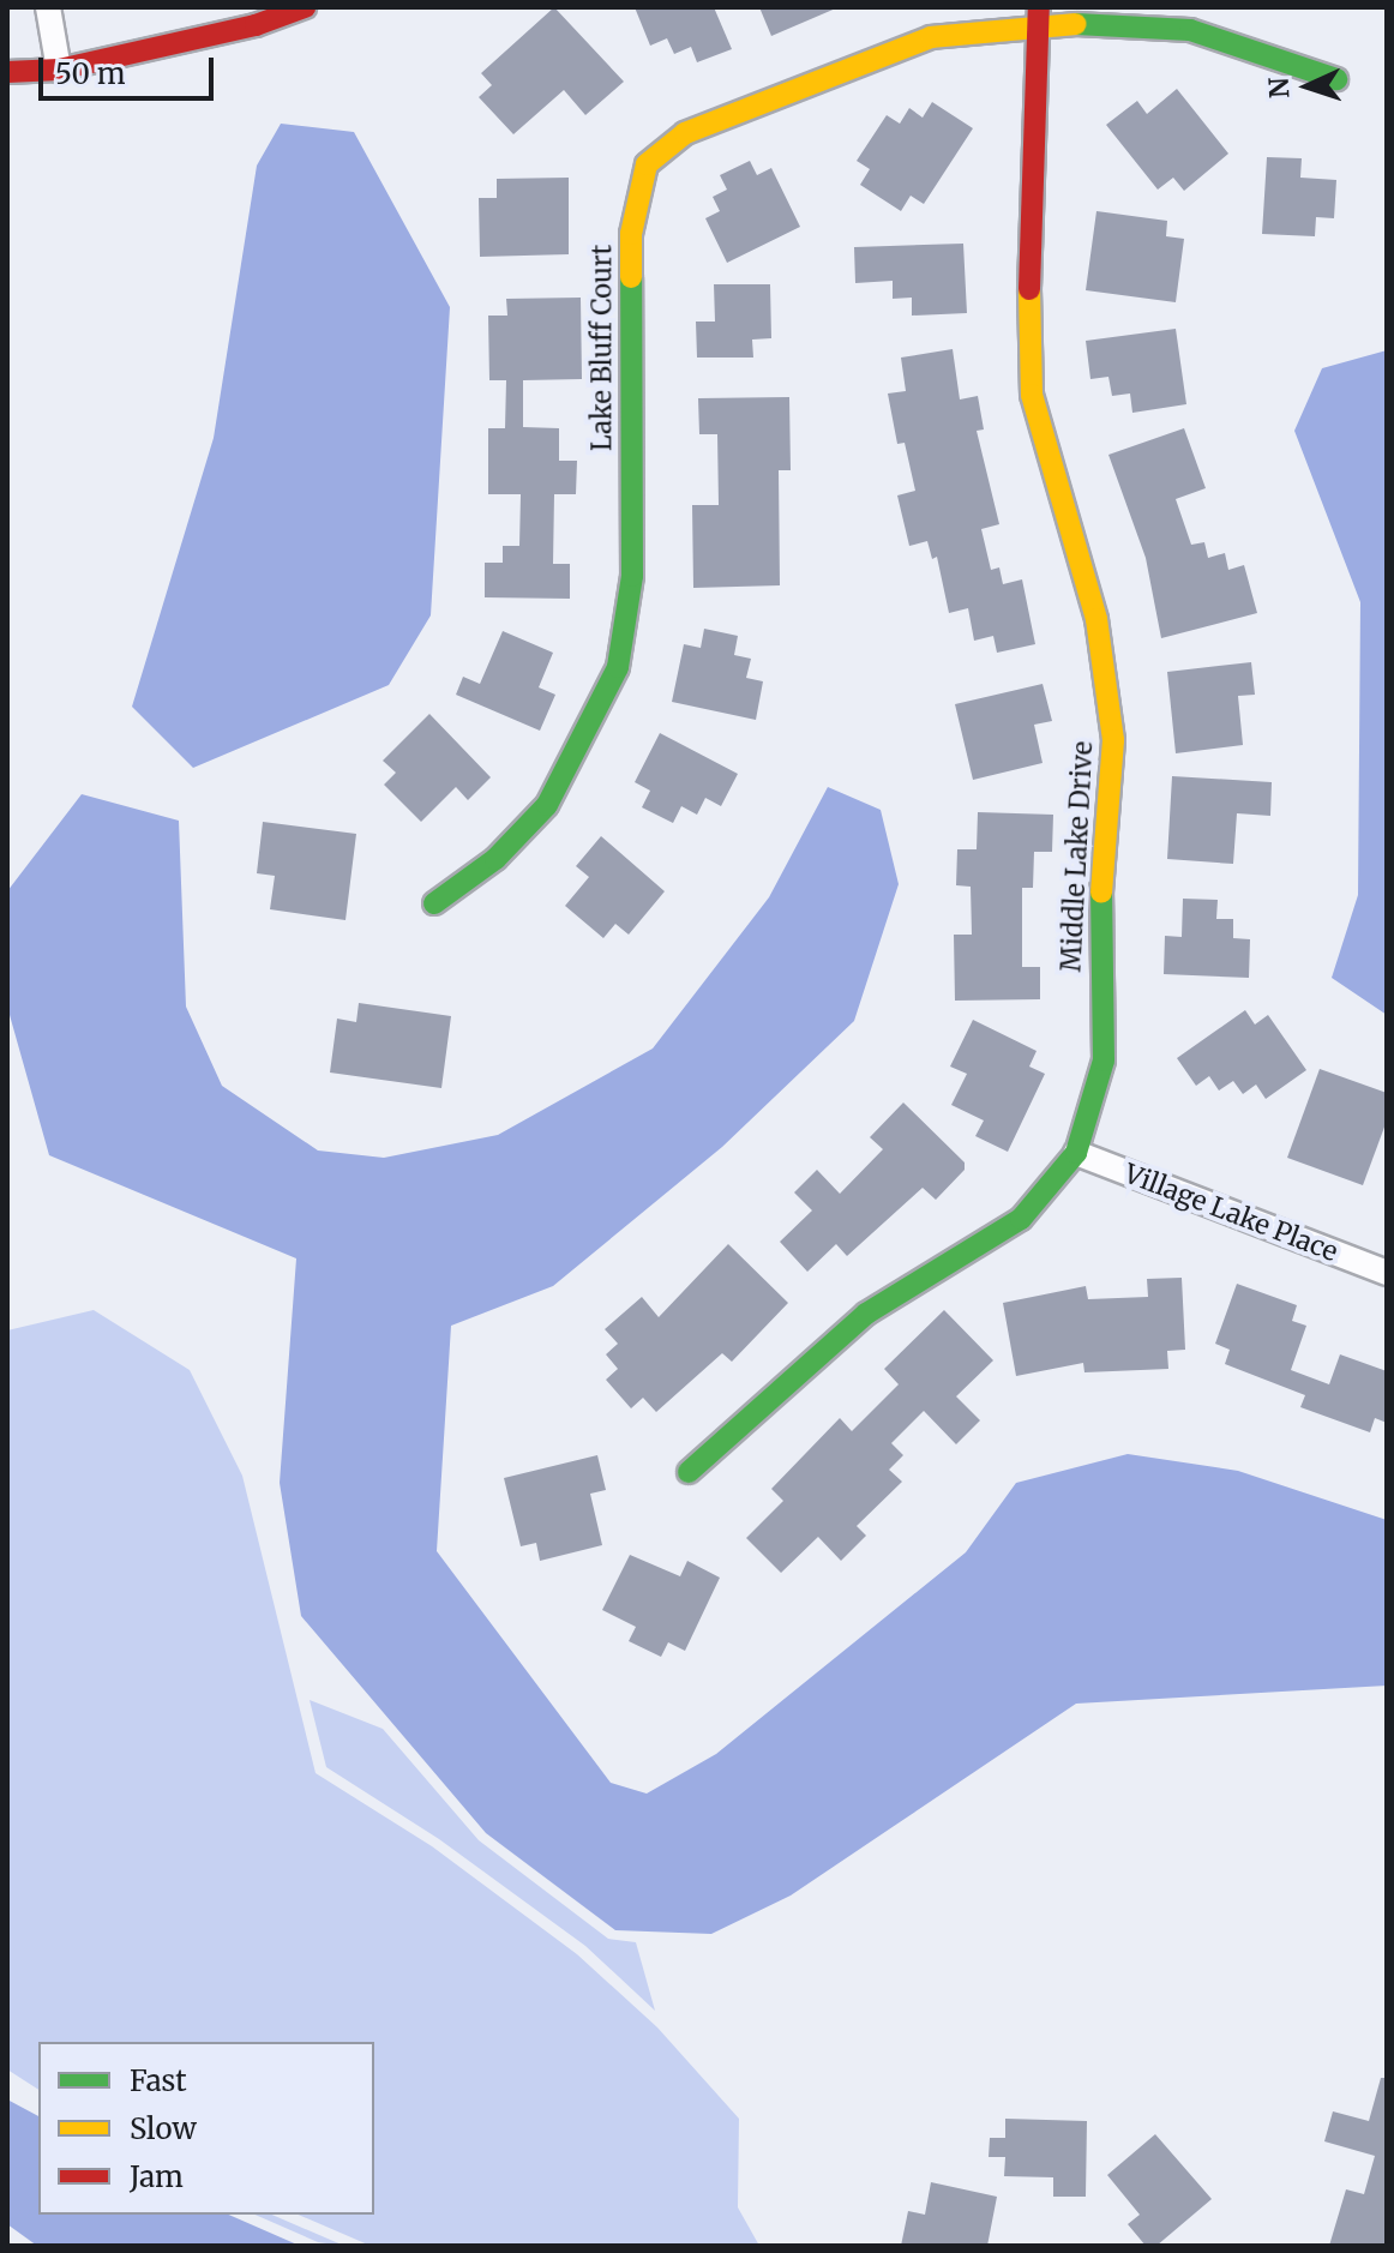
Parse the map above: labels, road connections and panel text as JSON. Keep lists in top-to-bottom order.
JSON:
{
  "streets": {
    "street": ["Lake Bluff Court", "Middle Lake Drive", "Village Lake Place"]
  },
  "crossings": [
    ["Lake Bluff Court", "Middle Lake Drive"],
    ["Middle Lake Drive", "Village Lake Place"]
  ],
  "legend": ["Fast", "Slow", "Jam"],
  "scale_bar": "50 m",
  "north": "left"
}
